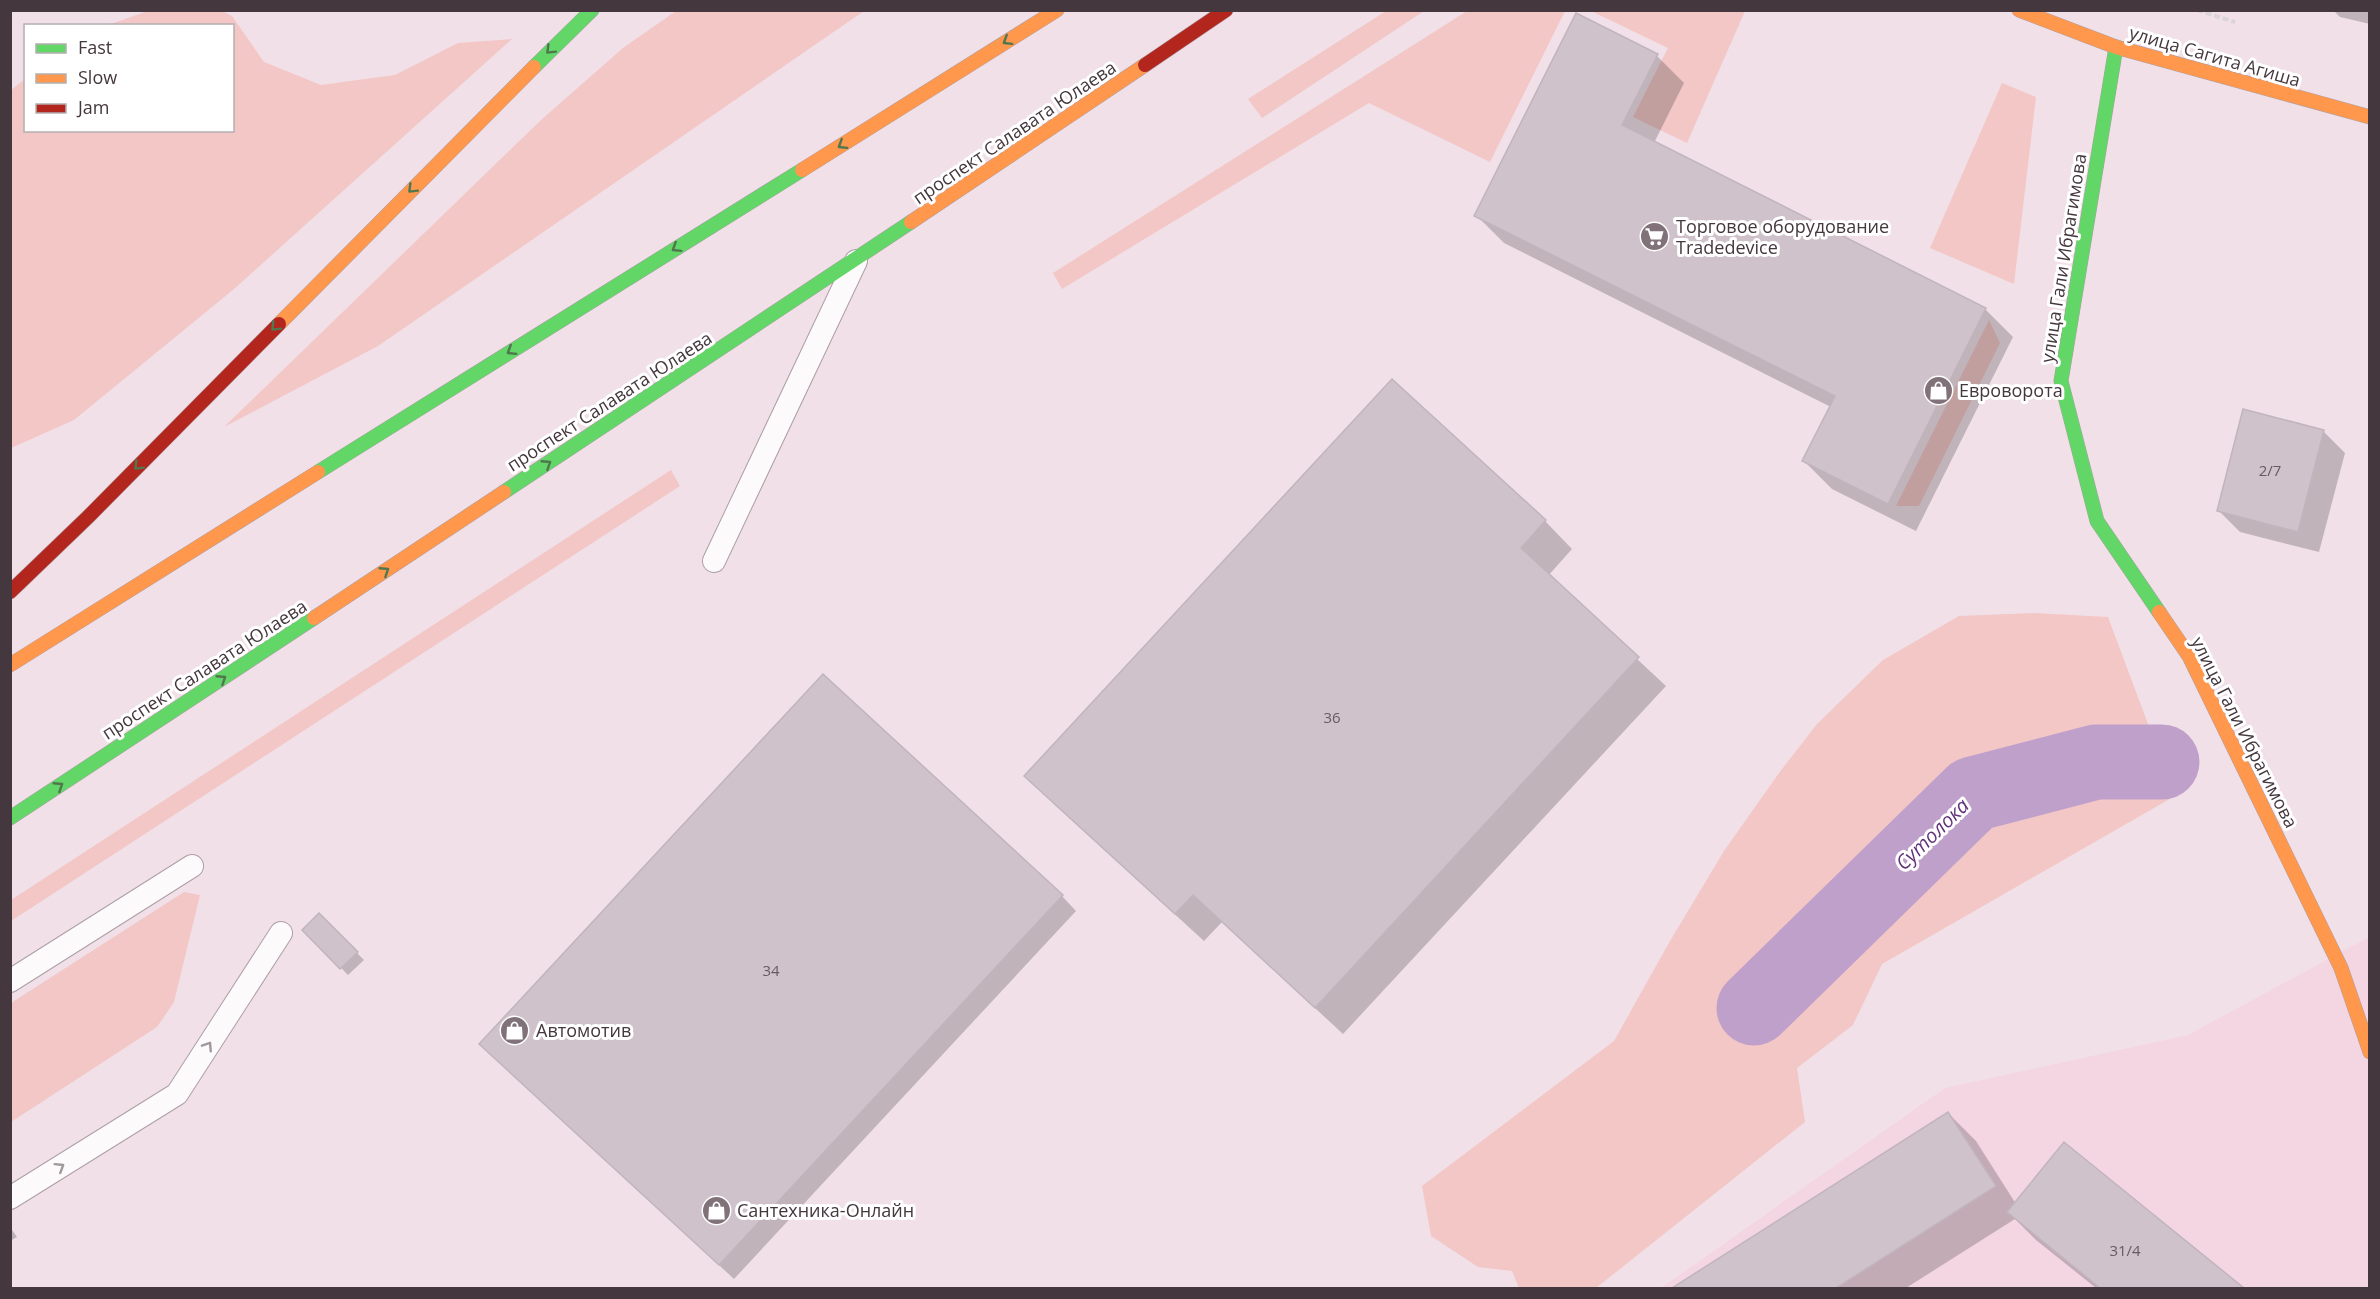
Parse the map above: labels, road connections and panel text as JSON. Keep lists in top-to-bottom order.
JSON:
{
  "streets": {
    "main road": ["улица Сагита Агиша", "проспект Салавата Юлаева", "улица Гали Ибрагимова"]
  },
  "crossings": [
    ["улица Сагита Агиша", "улица Гали Ибрагимова"]
  ],
  "water": ["Сутолока"],
  "places": {
    "supermarket": ["Торговое оборудование Tradedevice"],
    "shop": ["Евроворота", "Автомотив", "Сантехника-Онлайн"]
  },
  "house_numbers": [
    "2/7",
    "36",
    "34",
    "31/4"
  ],
  "legend": ["Fast", "Slow", "Jam"]
}
